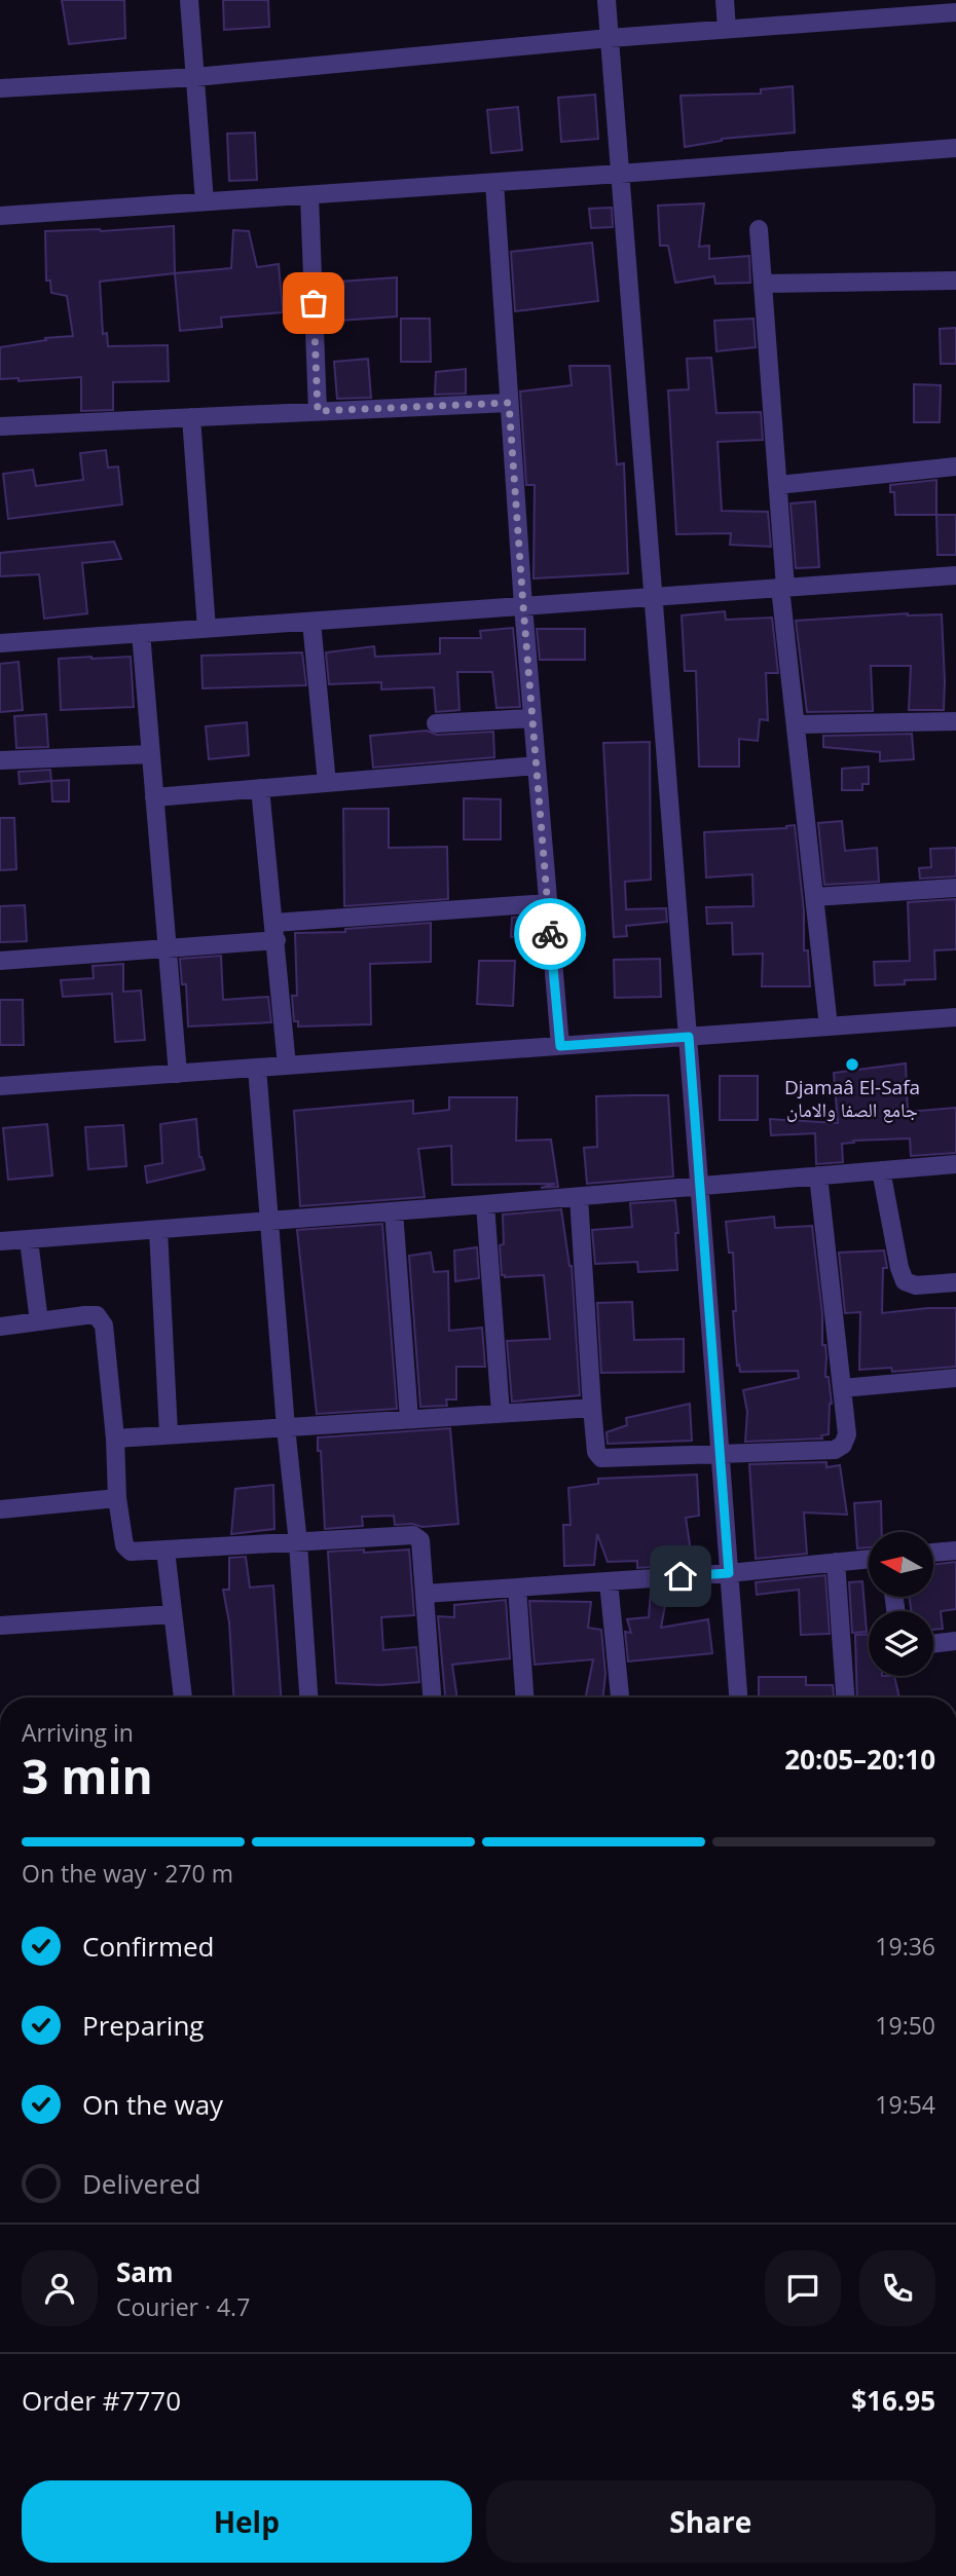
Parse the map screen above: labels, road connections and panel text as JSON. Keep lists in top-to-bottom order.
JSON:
{
  "places": ["Djamaâ El-Safa جامع الصفا والامان"],
  "north": "left",
  "page": {
    "heading": ["3 min", "Arriving in", "20:05–20:10"],
    "panel": [
      "Sam",
      "Courier · 4.7",
      "Order #7770",
      "$16.95"
    ],
    "bar": "On the way · 270 m",
    "list": [
      ["Confirmed", "19:36"],
      ["Preparing", "19:50"],
      ["On the way", "19:54"],
      "Delivered"
    ],
    "buttons": ["Help", "Share"]
  }
}
